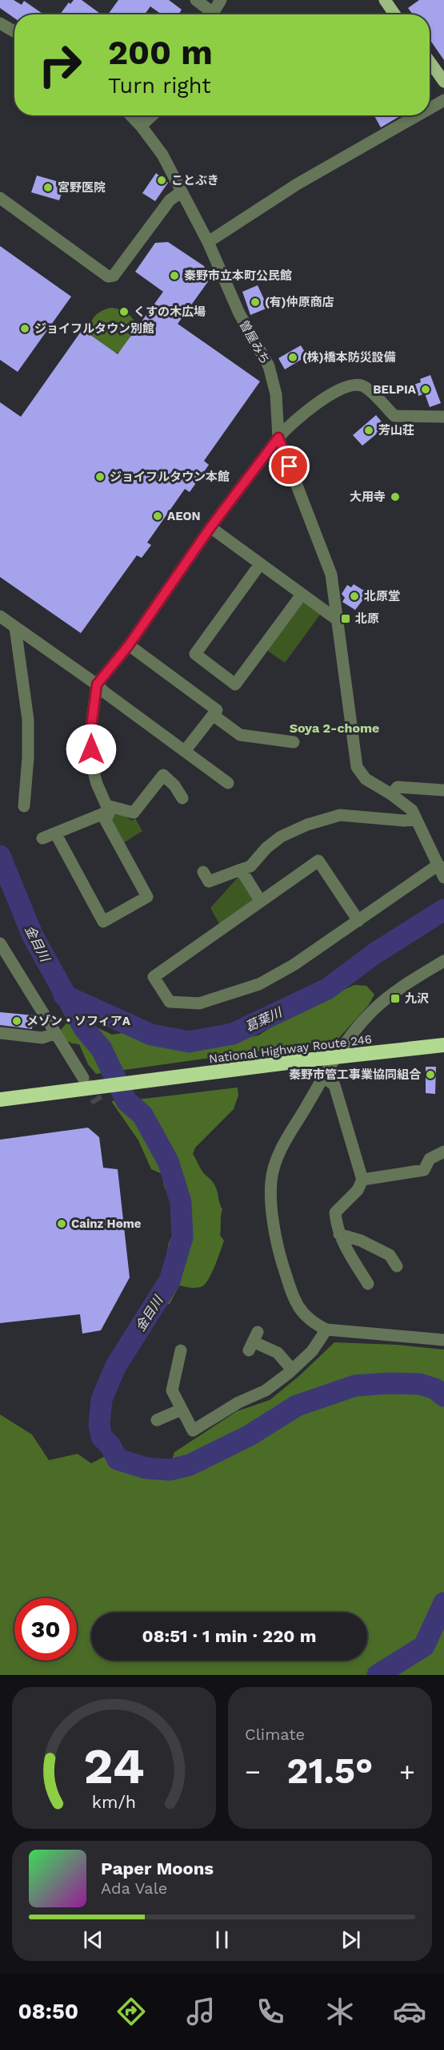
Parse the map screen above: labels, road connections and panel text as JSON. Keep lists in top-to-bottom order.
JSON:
{
  "streets": {
    "highway": ["National Highway Route 246"],
    "street": ["曽屋みち"]
  },
  "districts": ["Soya 2-chome"],
  "water": ["金目川", "葛葉川"],
  "places": {
    "other": [
      "ことぶき",
      "宮野医院",
      "秦野市立本町公民館",
      "(有)仲原商店",
      "くすの木広場",
      "ジョイフルタウン別館",
      "(株)橋本防災設備",
      "BELPIA",
      "芳山荘",
      "ジョイフルタウン本館",
      "大用寺",
      "AEON",
      "北原堂",
      "メゾン・ソフィアA",
      "秦野市管工事業協同組合",
      "Cainz Home"
    ],
    "transit": ["北原", "九沢"]
  },
  "page": {
    "turn": ["200 m", "Turn right"],
    "limit": "30",
    "trip": "08:51 · 1 min · 220 m",
    "tile": "Climate",
    "heat": ["−", "21.5°", "+"],
    "song": ["Paper Moons", "Ada Vale"],
    "tabs": "08:50",
    "gauge": ["24", "km/h"]
  }
}
